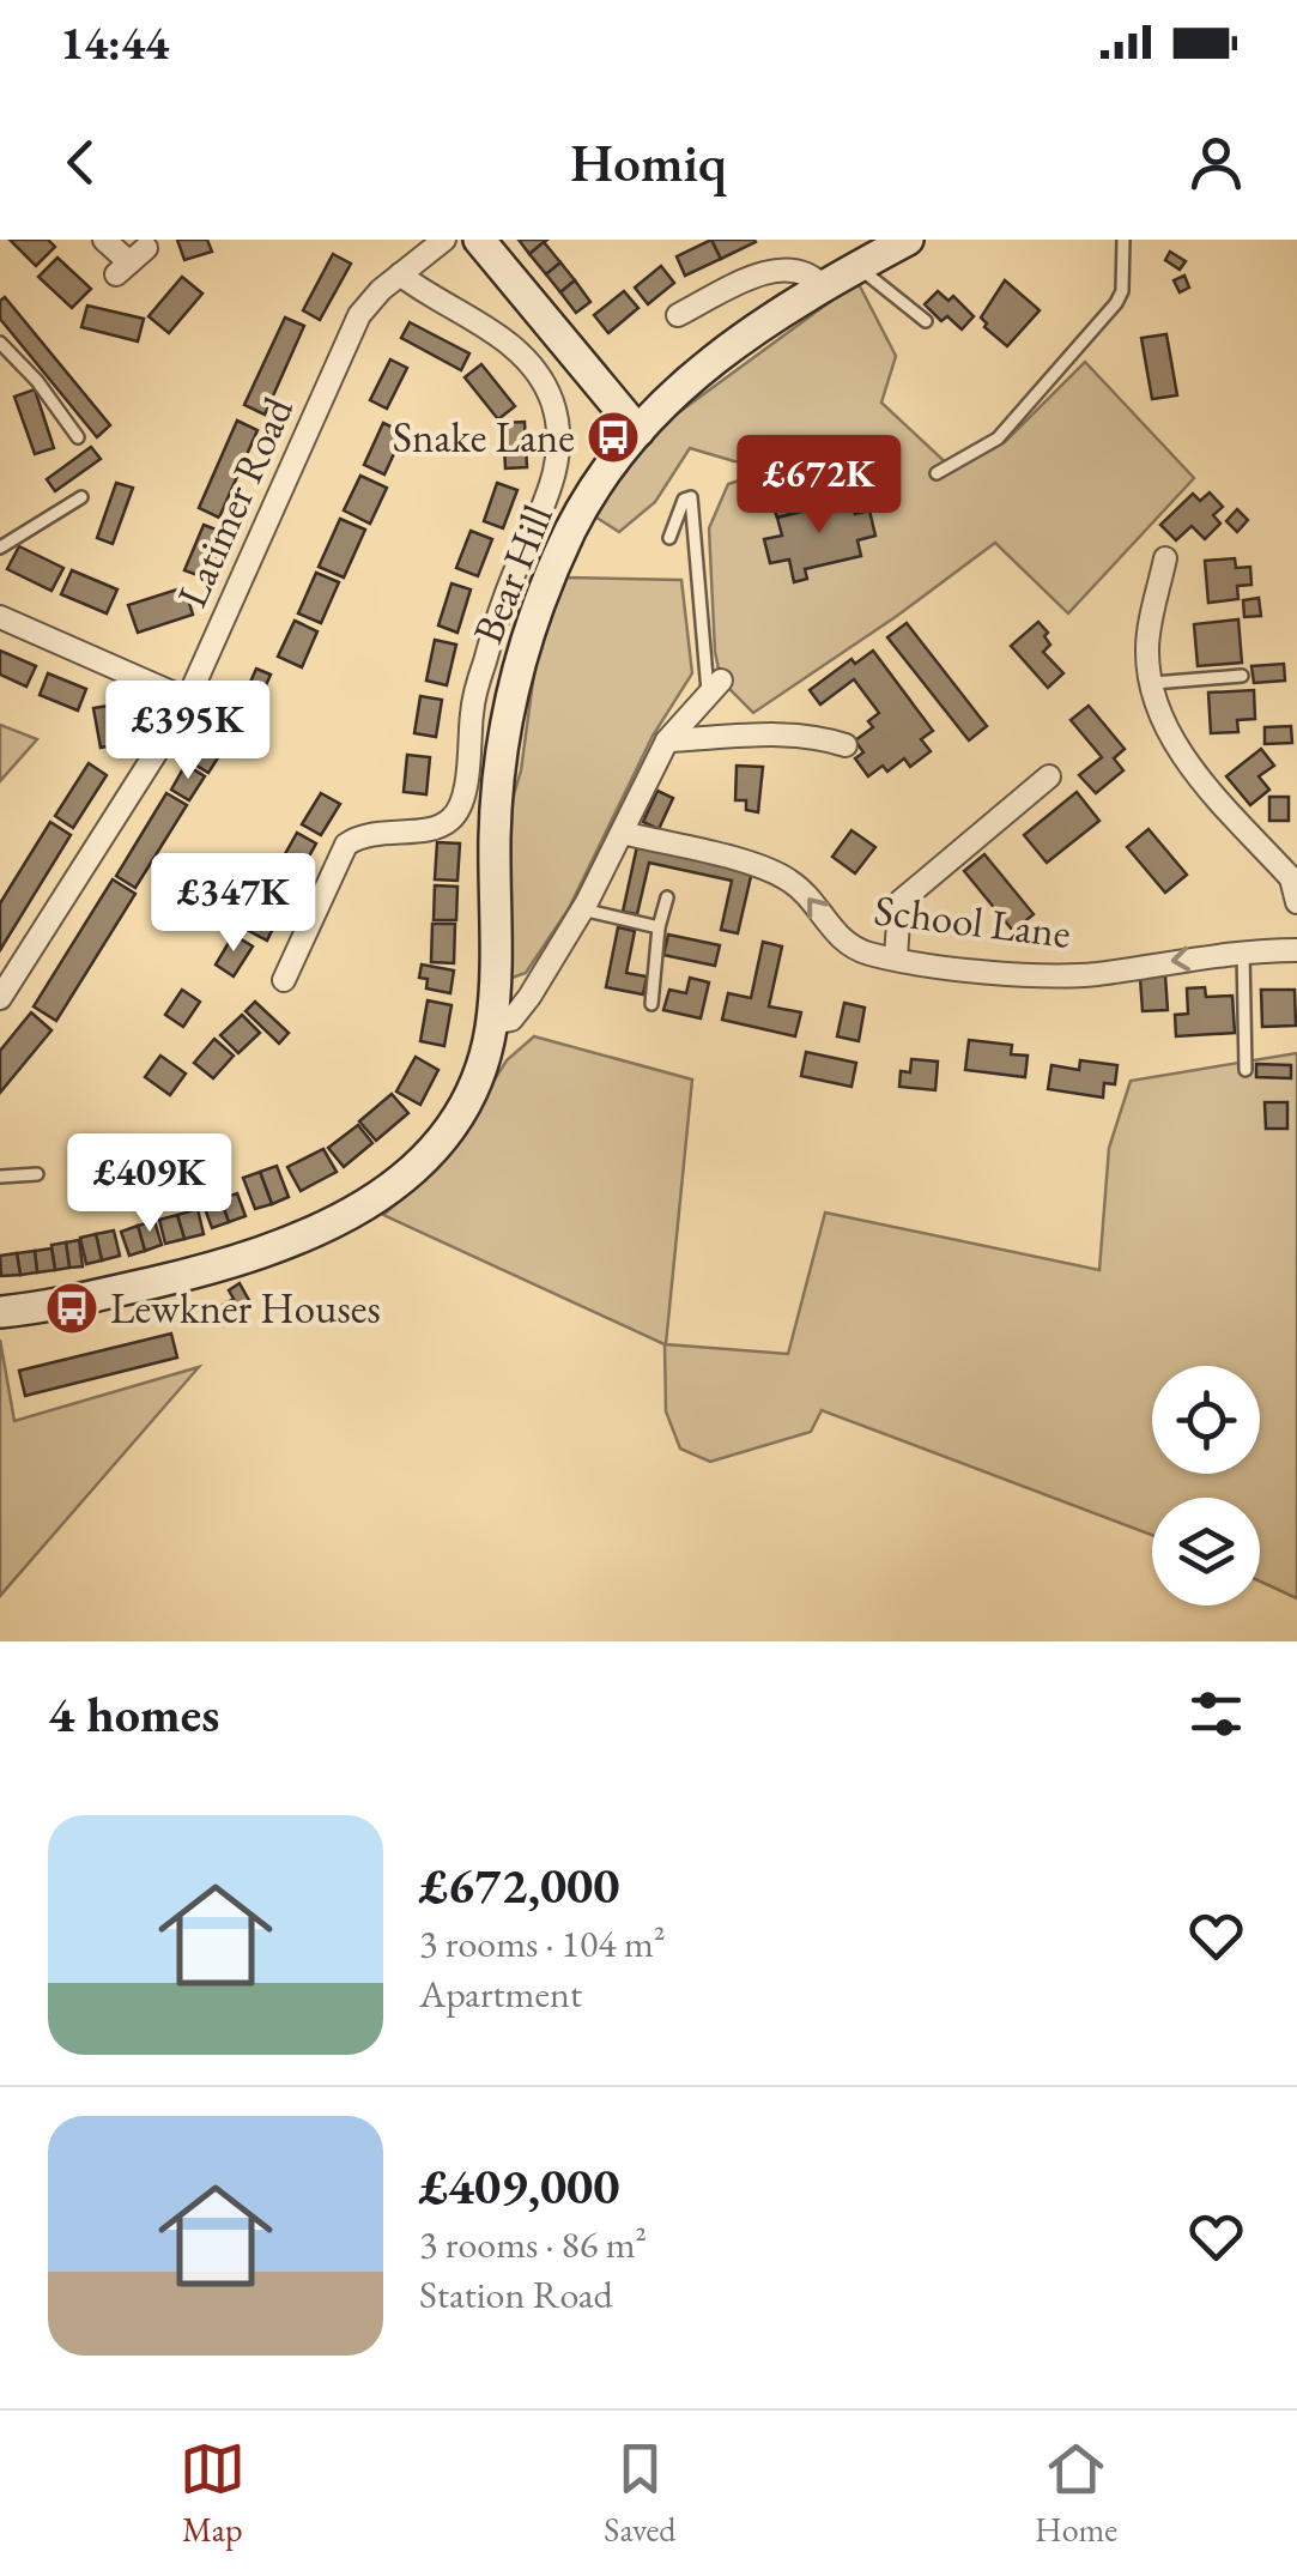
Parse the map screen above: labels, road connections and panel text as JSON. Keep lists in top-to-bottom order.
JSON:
{
  "streets": {
    "street": ["Latimer Road", "Bear Hill", "School Lane"]
  },
  "one_way": ["School Lane"],
  "places": {
    "bus stop": ["Snake Lane", "Lewkner Houses"]
  },
  "page": {
    "status": "14:44",
    "header": "Homiq",
    "price": [
      "£672K",
      "£395K",
      "£347K",
      "£409K"
    ],
    "heading": "4 homes",
    "list": [
      {
        "name": "£672,000",
        "note": "3 rooms · 104 m² · Apartment"
      },
      {
        "name": "£409,000",
        "note": "3 rooms · 86 m² · Station Road"
      }
    ],
    "tabs": ["Map", "Saved", "Home"]
  }
}
